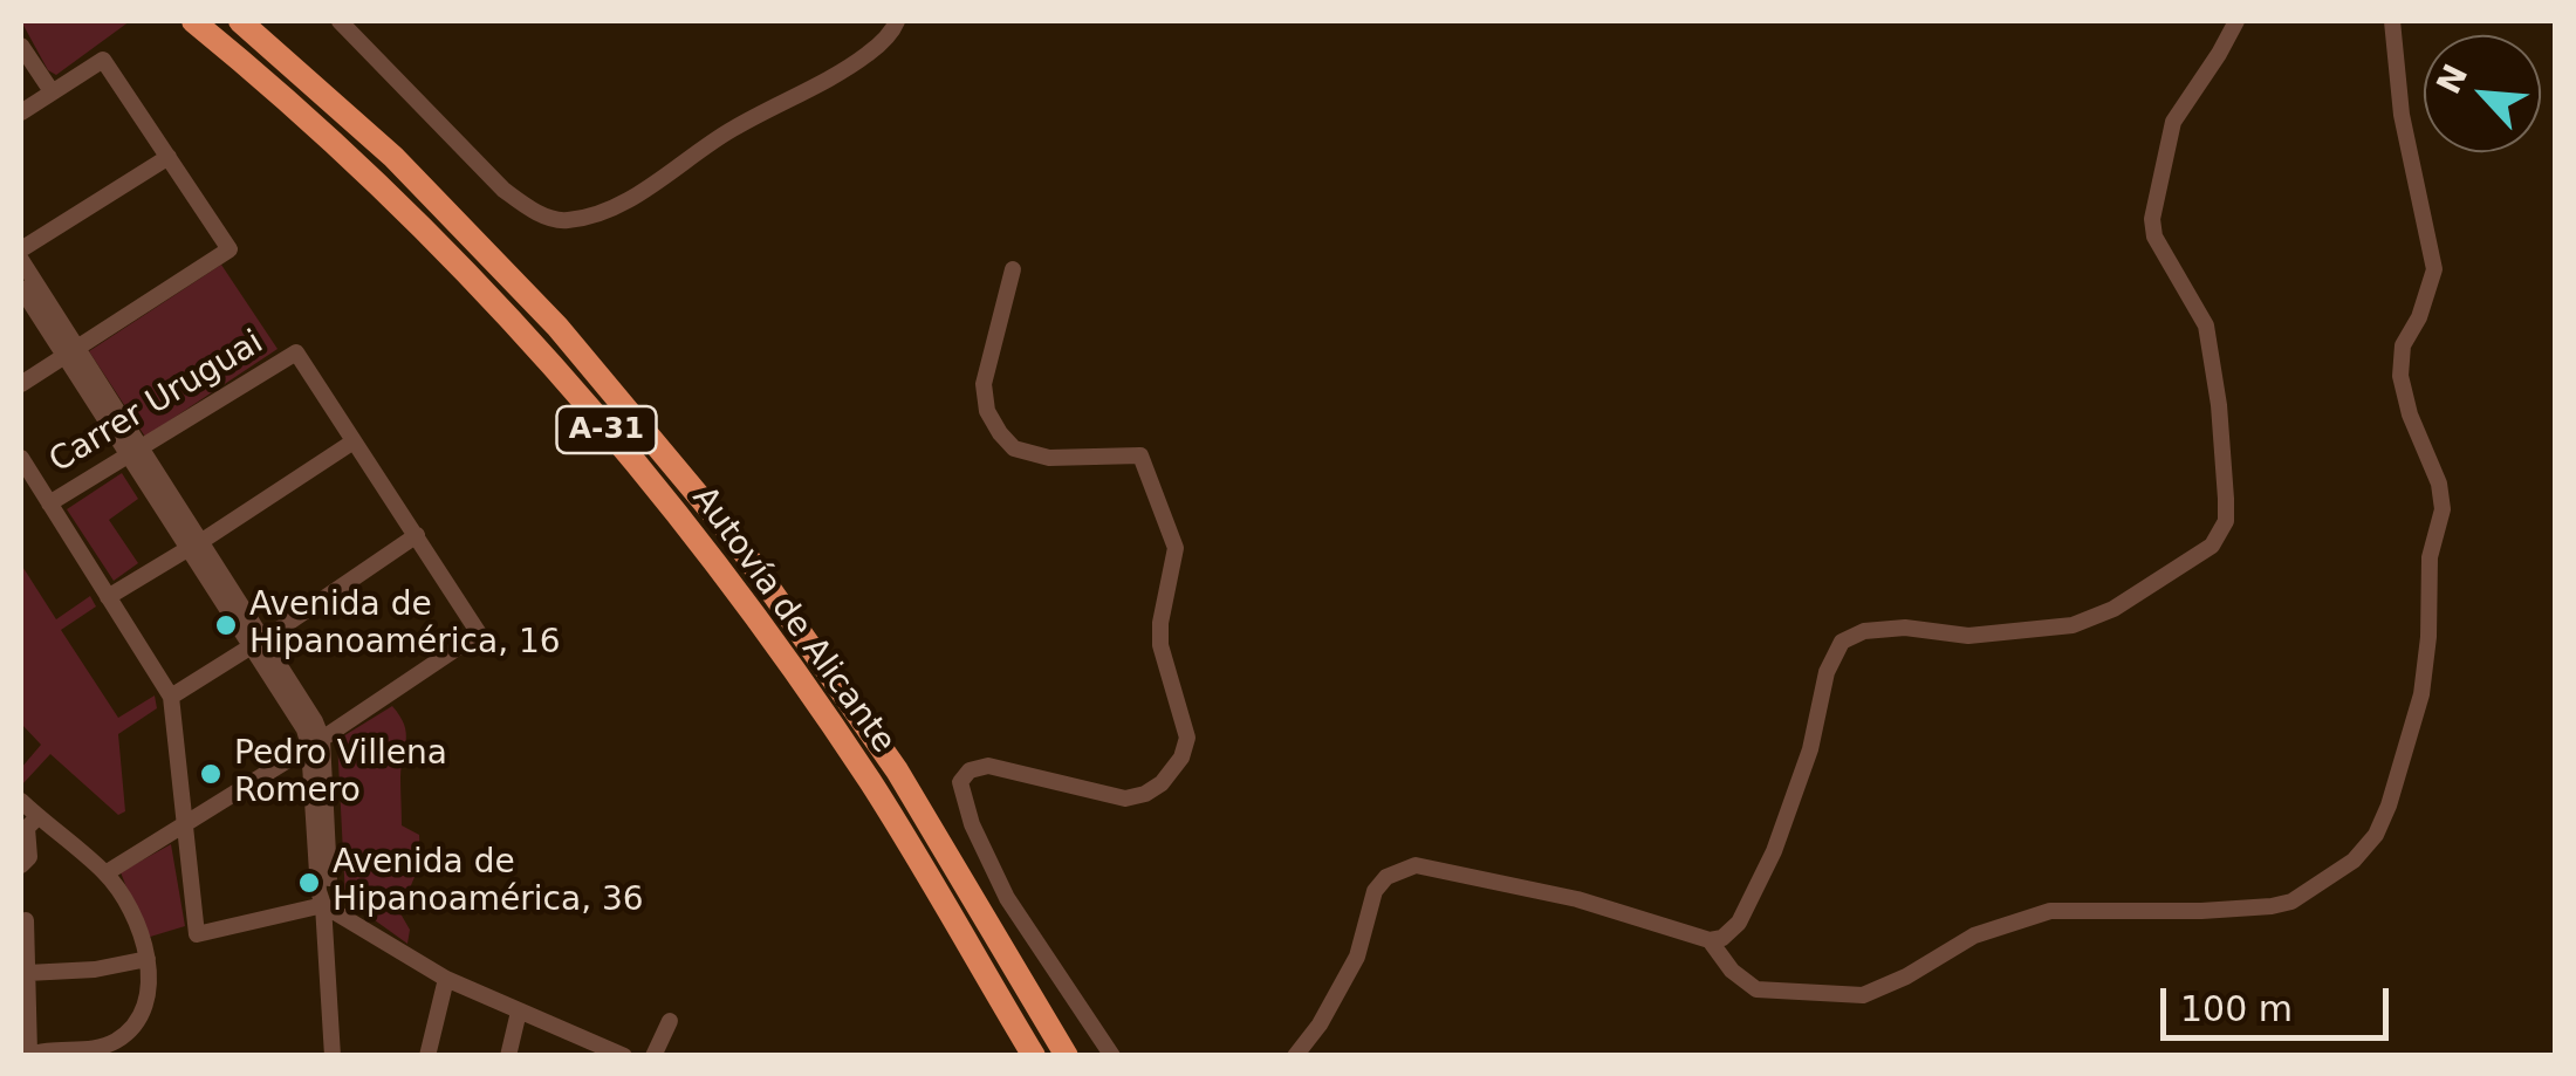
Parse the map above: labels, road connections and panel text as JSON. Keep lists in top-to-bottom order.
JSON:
{
  "streets": {
    "highway": ["A-31", "Autovía de Alicante"],
    "street": ["Carrer Uruguai"]
  },
  "places": ["Avenida de Hipanoamérica, 16", "Pedro Villena Romero", "Avenida de Hipanoamérica, 36"],
  "scale_bar": "100 m",
  "north": "top left"
}
